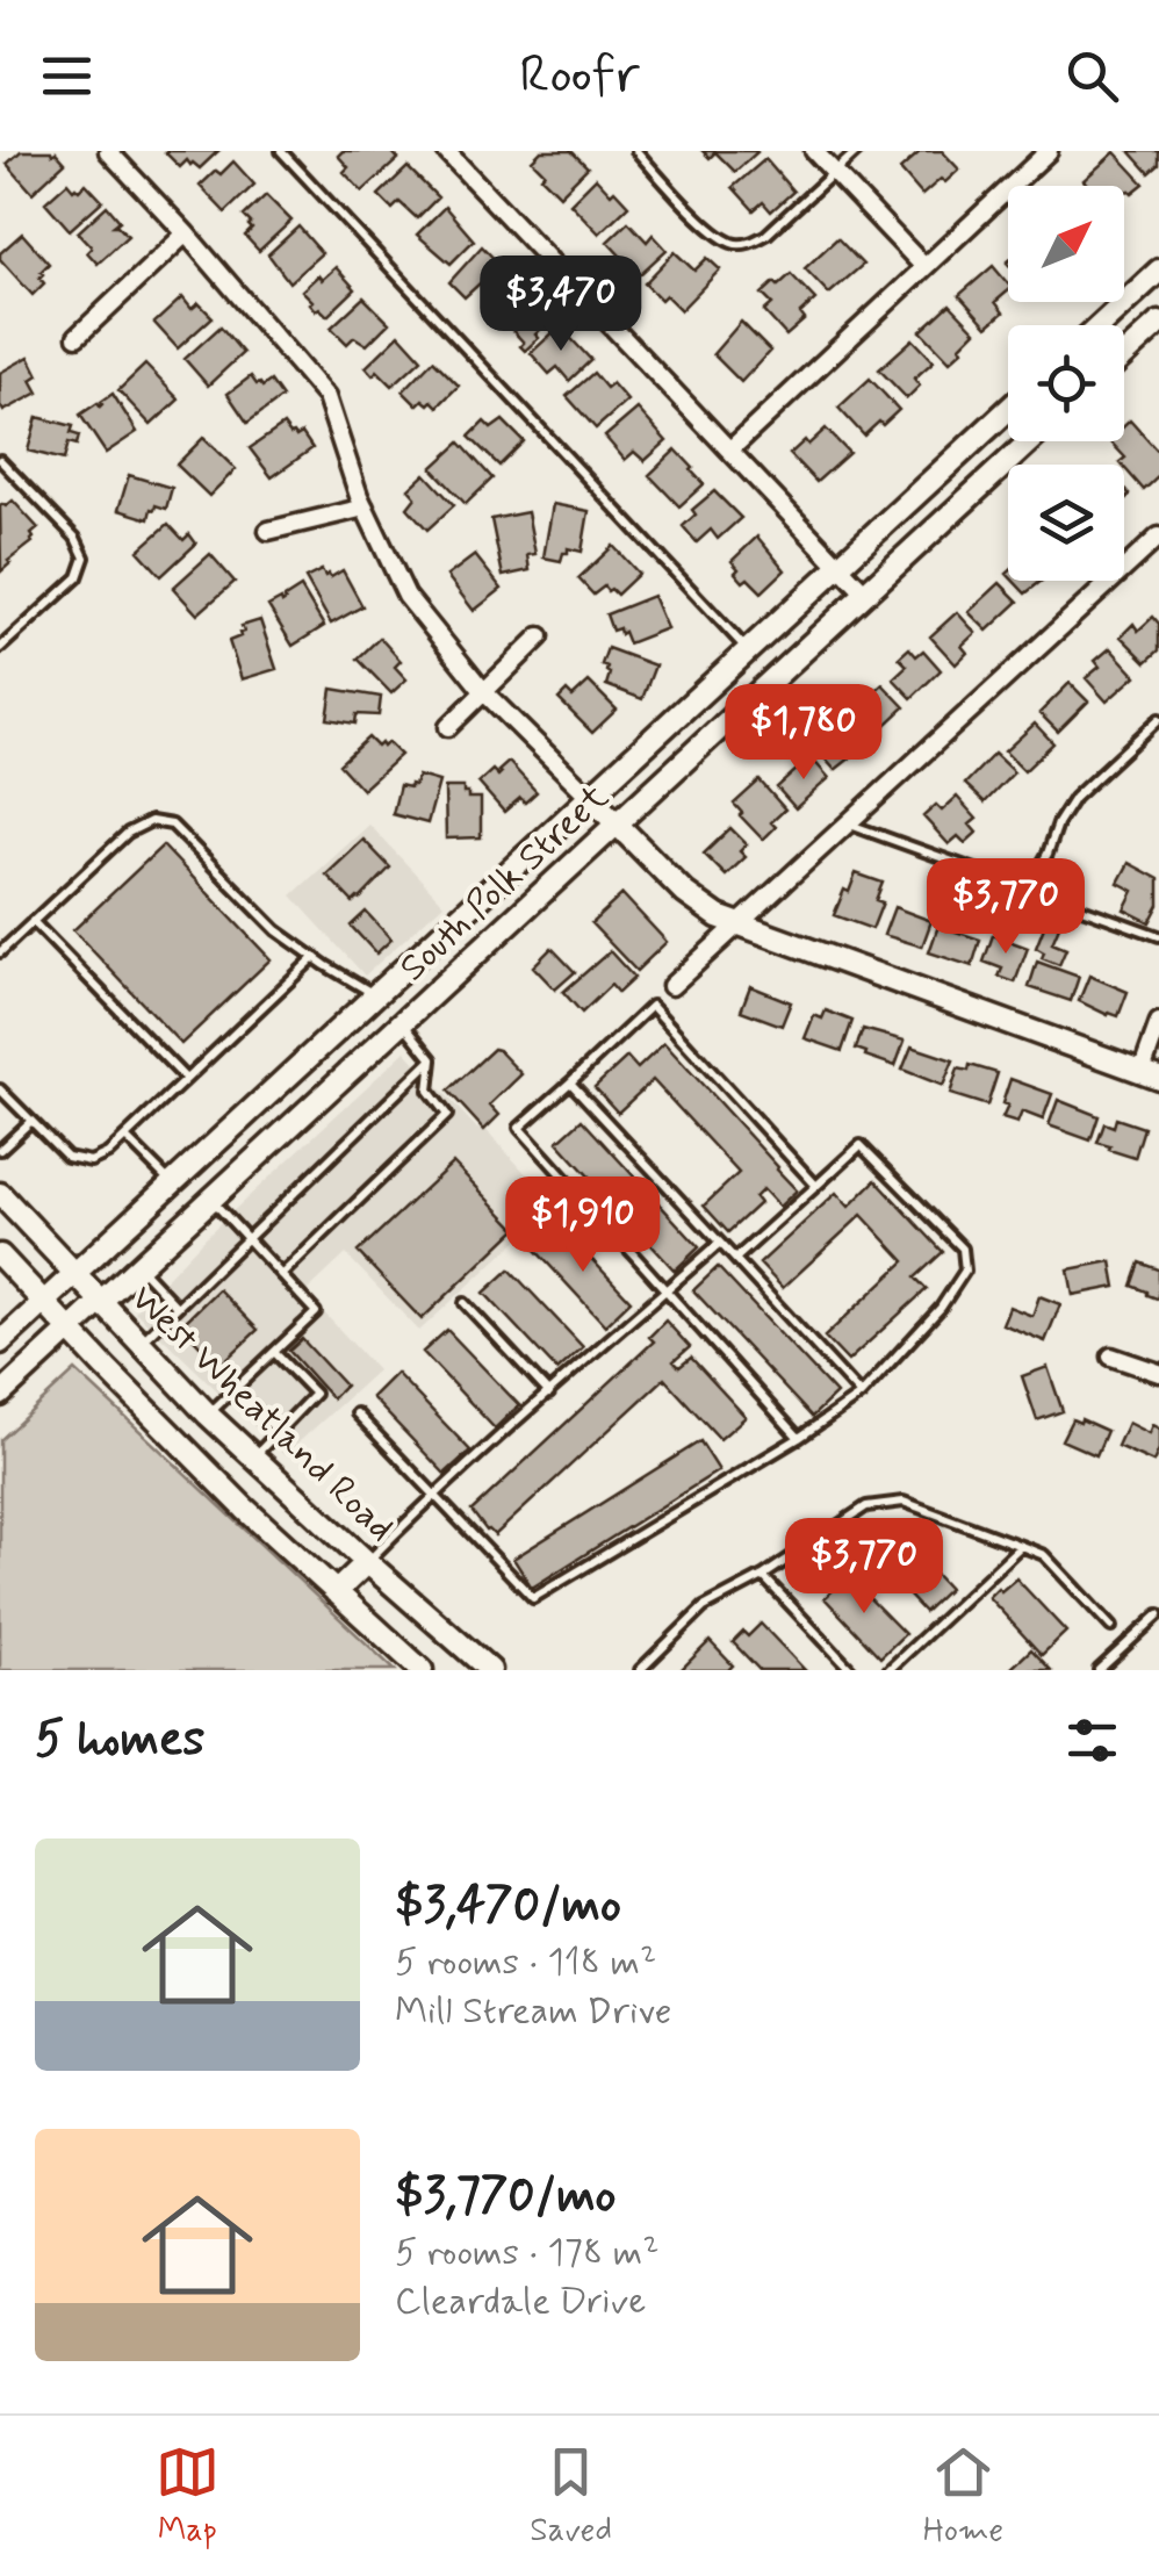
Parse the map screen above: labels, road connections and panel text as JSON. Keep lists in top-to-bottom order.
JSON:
{
  "streets": {
    "main road": ["South Polk Street", "West Wheatland Road"]
  },
  "crossings": [
    ["South Polk Street", "West Wheatland Road"]
  ],
  "north": "top right",
  "page": {
    "header": "Roofr",
    "price": [
      "$3,470",
      "$1,780",
      "$3,770",
      "$1,910",
      "$3,770"
    ],
    "heading": "5 homes",
    "list": [
      {
        "name": "$3,470/mo",
        "note": "5 rooms · 118 m² · Mill Stream Drive"
      },
      {
        "name": "$3,770/mo",
        "note": "5 rooms · 178 m² · Cleardale Drive"
      }
    ],
    "tabs": ["Map", "Saved", "Home"]
  }
}
